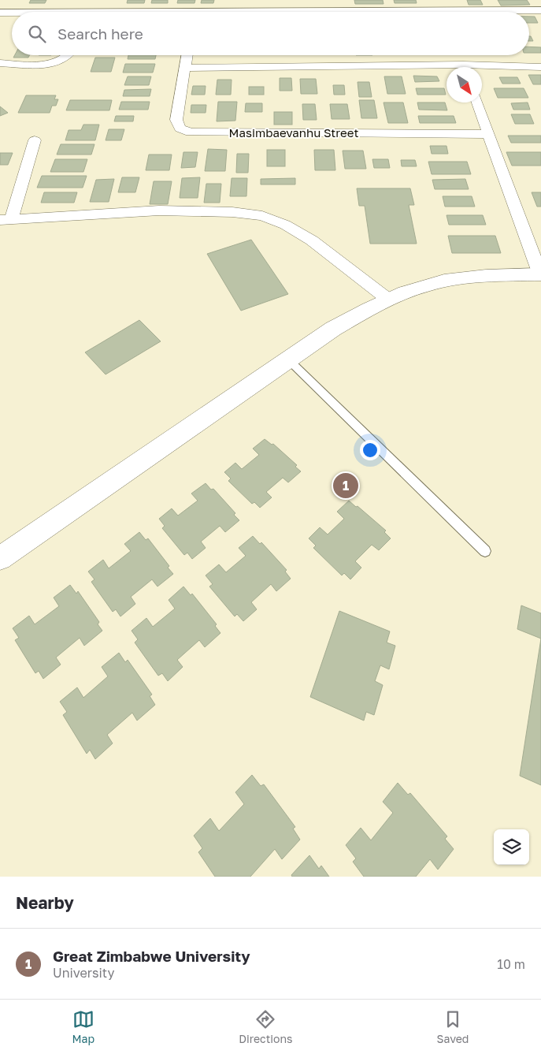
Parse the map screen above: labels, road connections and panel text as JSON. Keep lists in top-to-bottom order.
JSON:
{
  "streets": {
    "street": ["Masimbaevanhu Street"]
  },
  "north": "bottom right",
  "page": {
    "search": "Search here",
    "pins": "1",
    "heading": "Nearby",
    "list": [
      {
        "mark": "1",
        "name": "Great Zimbabwe University",
        "note": "University",
        "value": "10 m"
      }
    ],
    "nav": ["Map", "Directions", "Saved"]
  }
}
